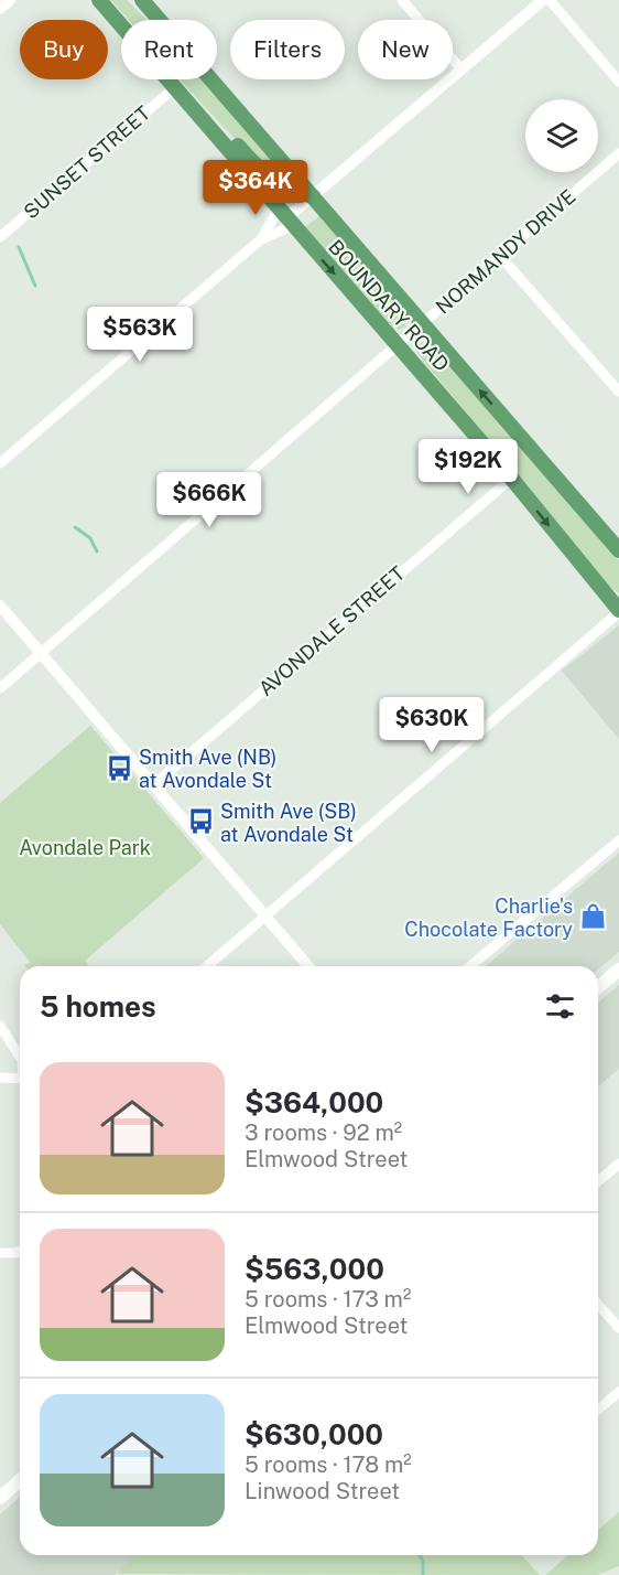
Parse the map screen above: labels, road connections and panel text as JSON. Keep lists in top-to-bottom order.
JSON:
{
  "streets": {
    "main road": ["BOUNDARY ROAD"],
    "street": ["SUNSET STREET", "NORMANDY DRIVE", "AVONDALE STREET"]
  },
  "crossings": [
    ["SUNSET STREET", "BOUNDARY ROAD"],
    ["NORMANDY DRIVE", "BOUNDARY ROAD"],
    ["BOUNDARY ROAD", "AVONDALE STREET"]
  ],
  "parks": ["Avondale Park"],
  "places": {
    "bus stop": ["Smith Ave (NB) at Avondale St", "Smith Ave (SB) at Avondale St"],
    "shop": ["Charlie's Chocolate Factory"]
  },
  "page": {
    "chip": [
      "Buy",
      "Rent",
      "Filters",
      "New"
    ],
    "price": [
      "$364K",
      "$563K",
      "$192K",
      "$666K",
      "$630K"
    ],
    "heading": "5 homes",
    "list": [
      {
        "name": "$364,000",
        "note": "3 rooms · 92 m² · Elmwood Street"
      },
      {
        "name": "$563,000",
        "note": "5 rooms · 173 m² · Elmwood Street"
      },
      {
        "name": "$630,000",
        "note": "5 rooms · 178 m² · Linwood Street"
      }
    ]
  }
}
